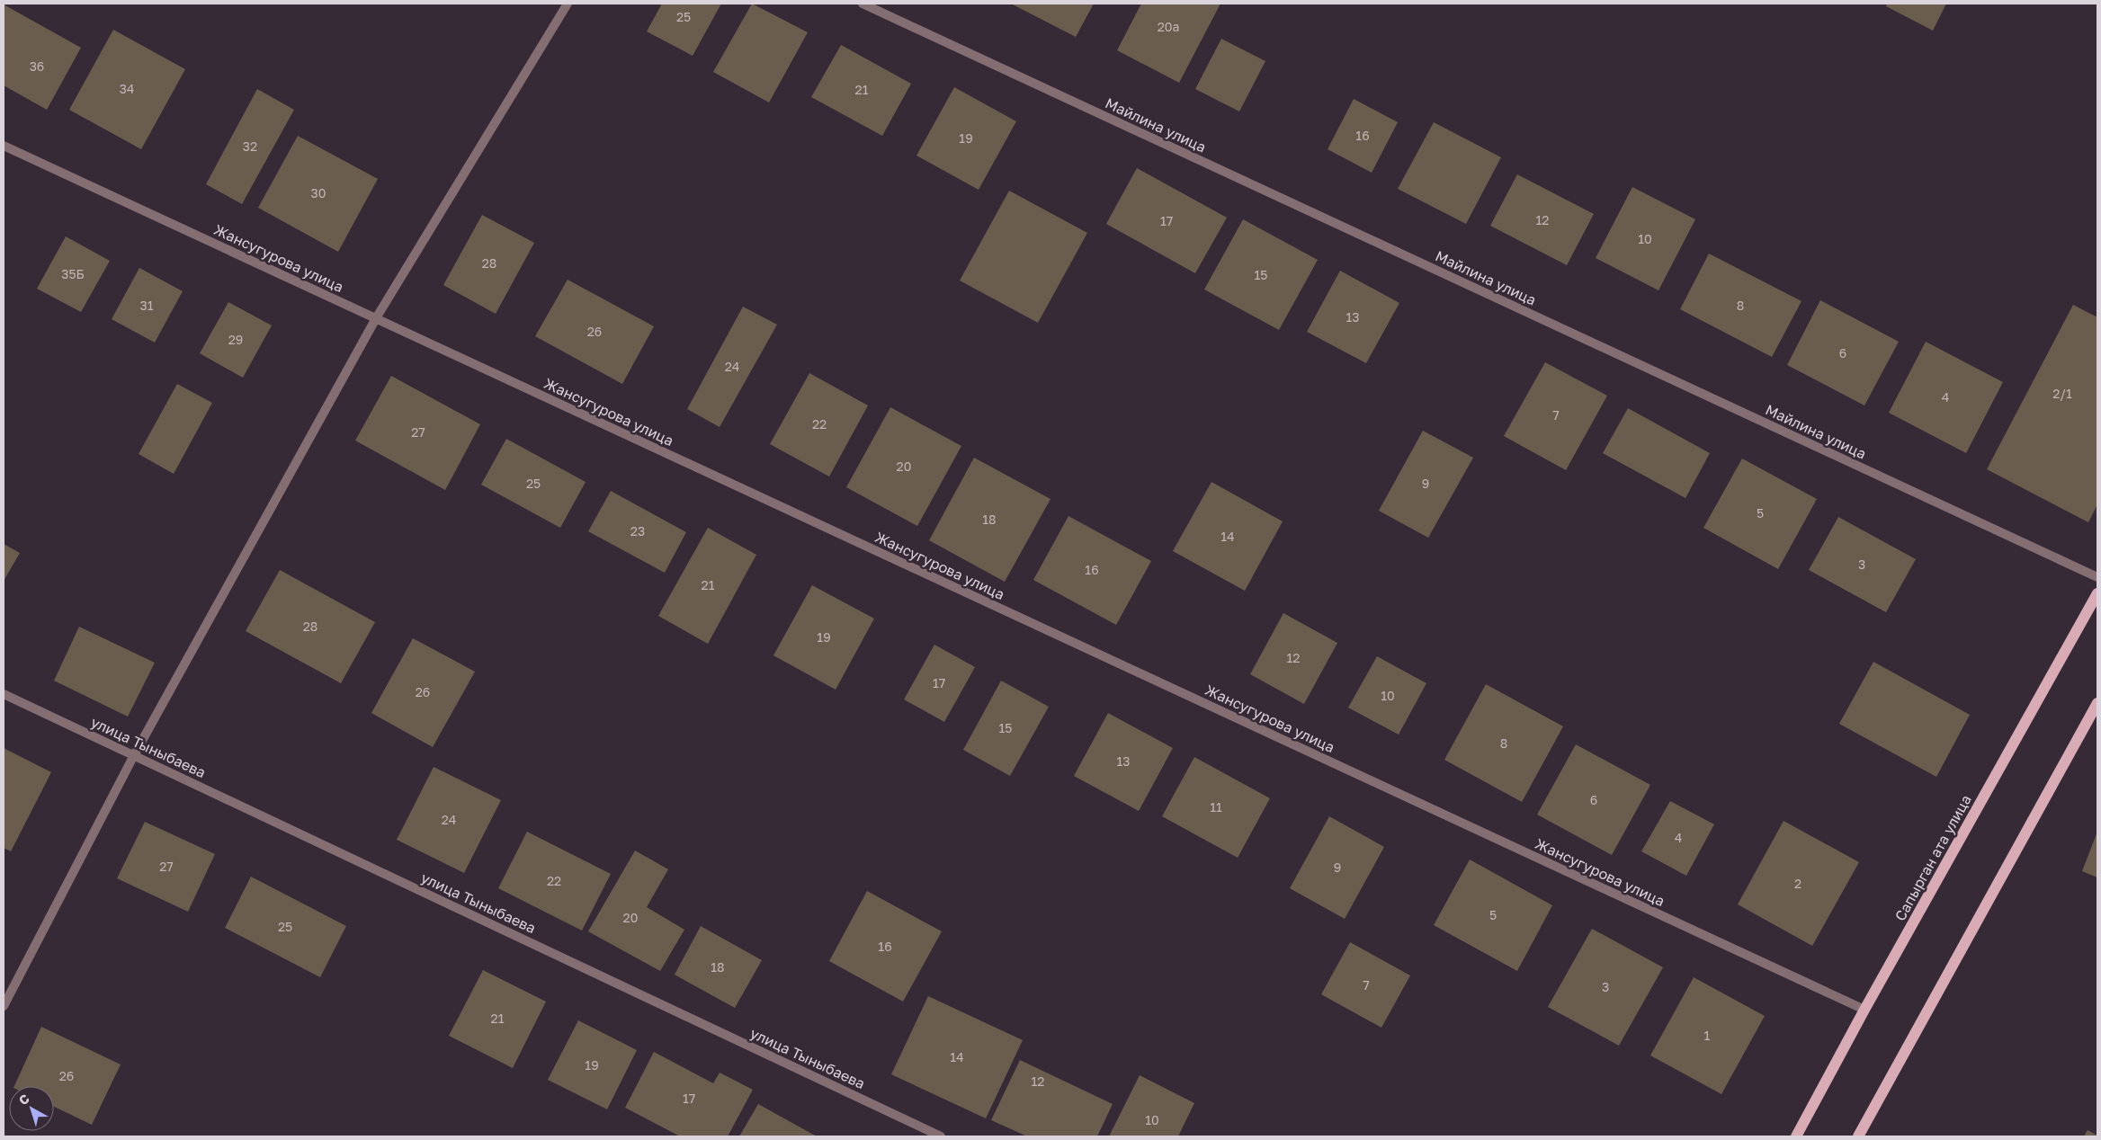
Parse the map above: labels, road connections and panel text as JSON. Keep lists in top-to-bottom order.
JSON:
{
  "streets": {
    "main road": ["Сапырган ата улица"],
    "street": ["Майлина улица", "Жансугурова улица", "улица Тыныбаева"]
  },
  "crossings": [
    ["Жансугурова улица", "Сапырган ата улица"]
  ],
  "house_numbers": [
    "25",
    "20а",
    "36",
    "34",
    "21",
    "16",
    "19",
    "32",
    "30",
    "12",
    "17",
    "10",
    "28",
    "35Б",
    "15",
    "31",
    "8",
    "13",
    "26",
    "29",
    "6",
    "24",
    "2/1",
    "4",
    "7",
    "22",
    "27",
    "20",
    "25",
    "9",
    "5",
    "18",
    "23",
    "14",
    "3",
    "16",
    "21",
    "28",
    "19",
    "12",
    "17",
    "26",
    "10",
    "15",
    "8",
    "13",
    "6",
    "11",
    "24",
    "4",
    "27",
    "9",
    "22",
    "2",
    "5",
    "20",
    "25",
    "16",
    "18",
    "7",
    "3",
    "21",
    "1",
    "14",
    "19",
    "26",
    "12",
    "17",
    "10"
  ],
  "north": "top left"
}
